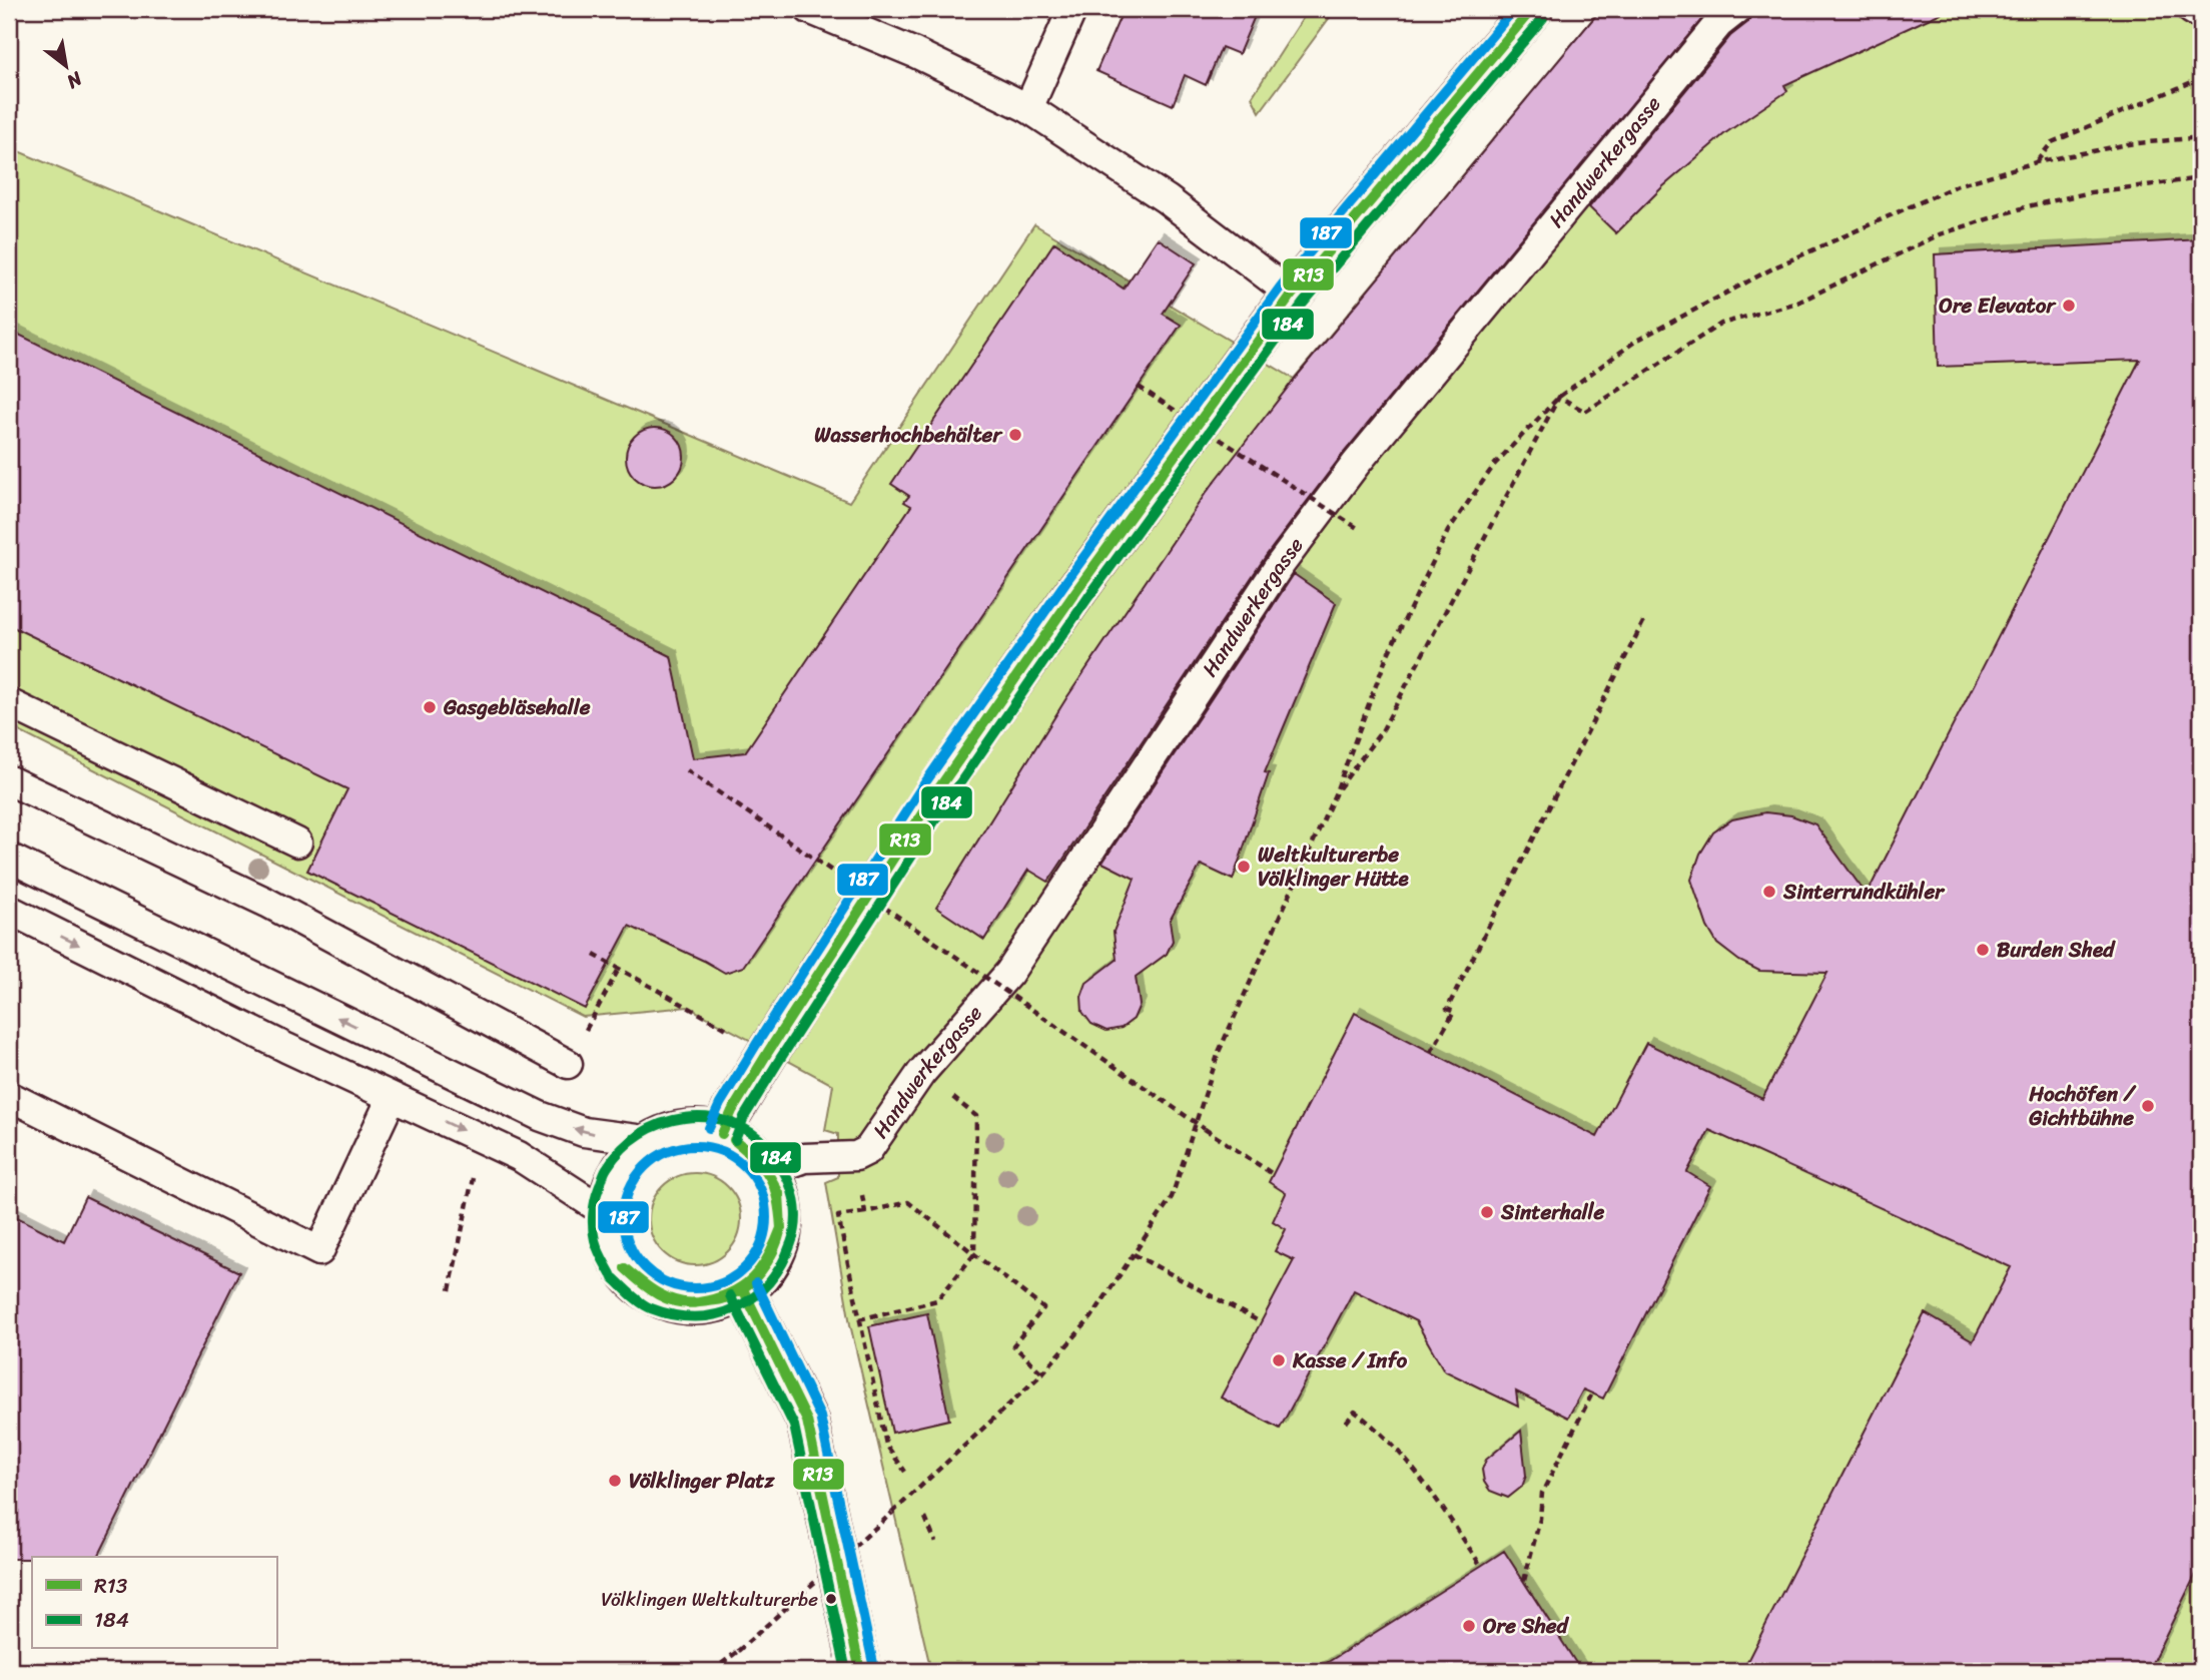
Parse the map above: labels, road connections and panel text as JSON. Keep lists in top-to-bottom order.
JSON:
{
  "streets": {
    "lane": ["Handwerkergasse"]
  },
  "places": [
    "Ore Elevator",
    "Wasserhochbehälter",
    "Gasgebläsehalle",
    "Weltkulturerbe Völklinger Hütte",
    "Sinterrundkühler",
    "Burden Shed",
    "Hochöfen / Gichtbühne",
    "Sinterhalle",
    "Kasse / Info",
    "Völklinger Platz",
    "Völklingen Weltkulturerbe",
    "Ore Shed"
  ],
  "lines": ["transit line R13", "transit line 187", "transit line 184"],
  "legend": ["R13", "184"],
  "north": "bottom right"
}
